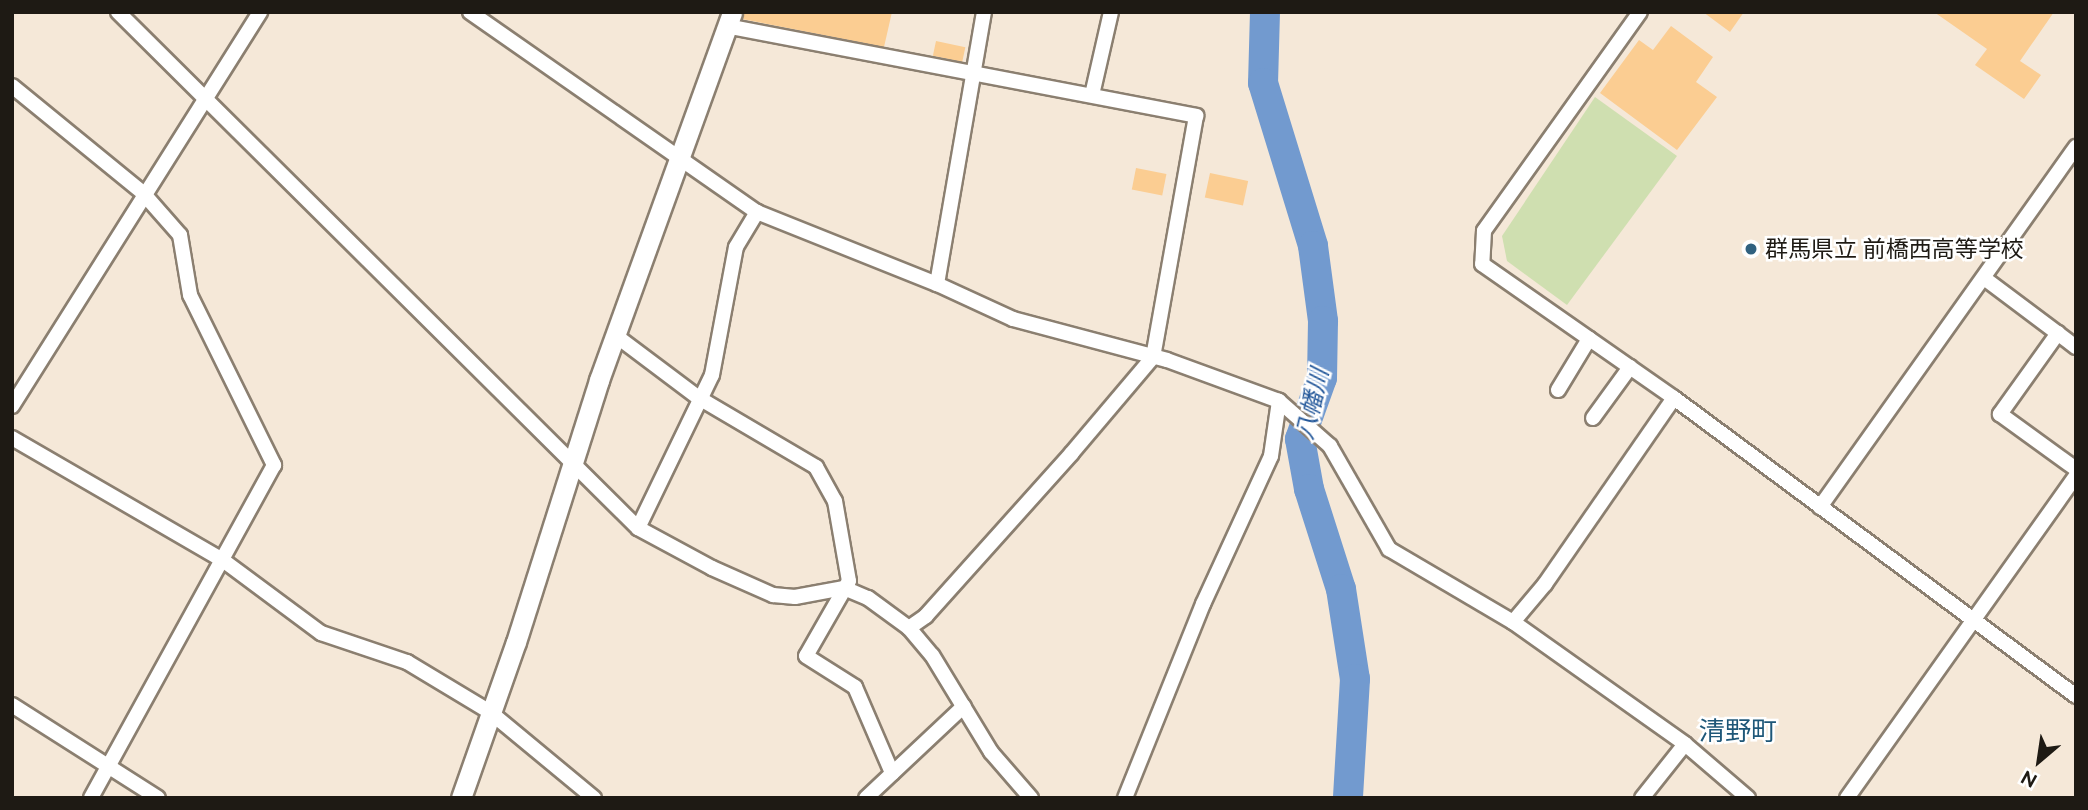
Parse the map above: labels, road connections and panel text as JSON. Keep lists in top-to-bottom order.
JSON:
{
  "districts": ["清野町"],
  "water": ["八幡川"],
  "places": ["群馬県立 前橋西高等学校"],
  "north": "bottom left"
}
